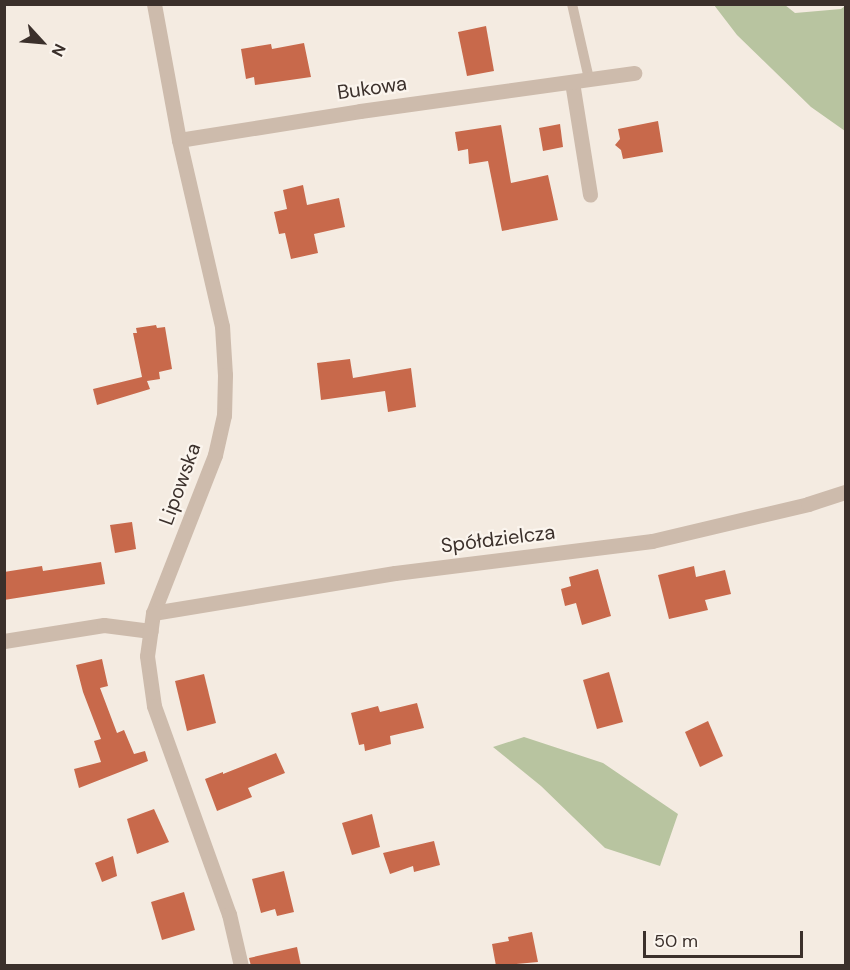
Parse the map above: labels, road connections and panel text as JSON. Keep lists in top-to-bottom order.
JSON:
{
  "streets": {
    "street": ["Bukowa", "Lipowska", "Spółdzielcza"]
  },
  "crossings": [
    ["Bukowa", "Lipowska"],
    ["Lipowska", "Spółdzielcza"]
  ],
  "scale_bar": "50 m",
  "north": "bottom right"
}
